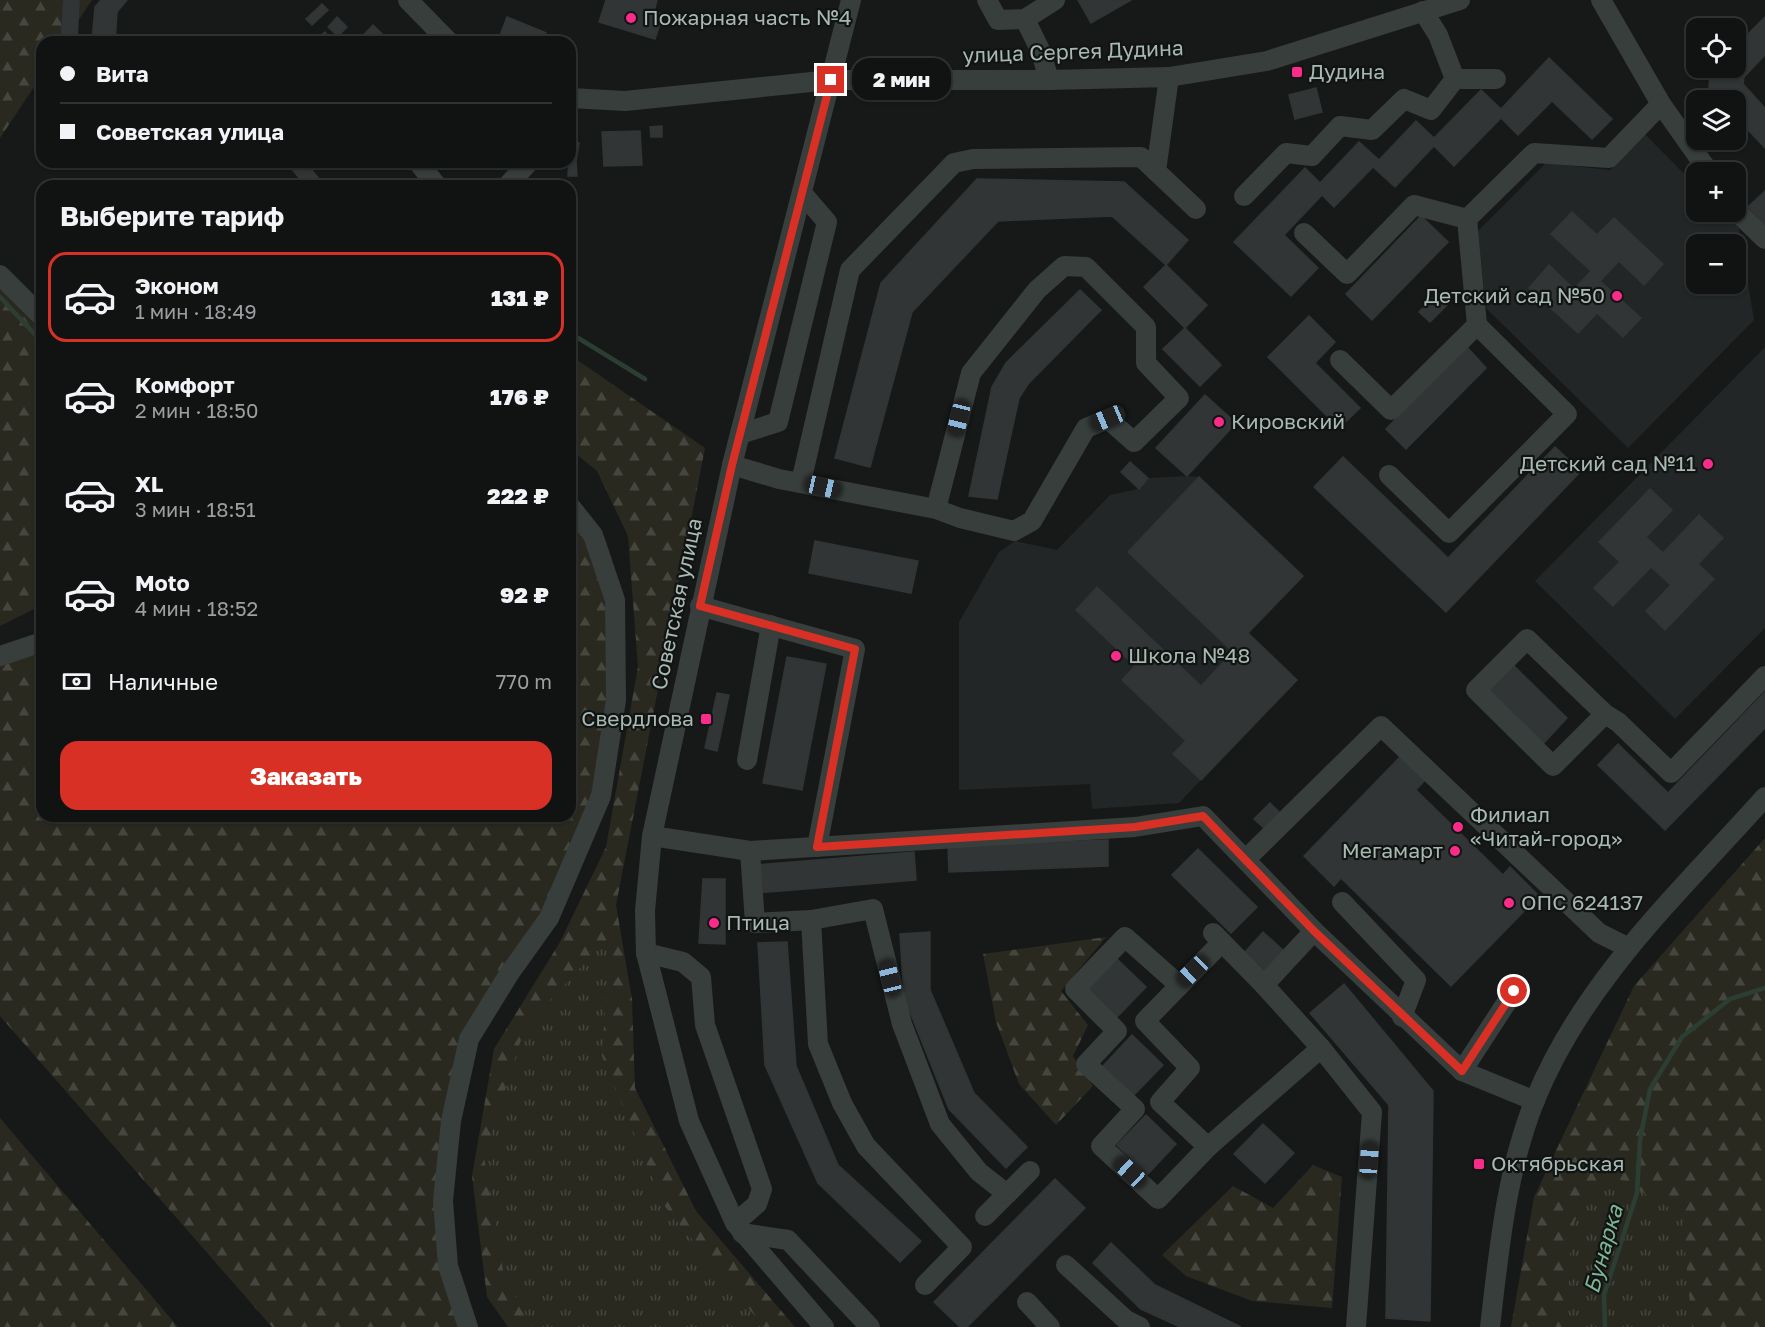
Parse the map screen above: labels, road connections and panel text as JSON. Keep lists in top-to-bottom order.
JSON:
{
  "streets": {
    "street": ["улица Сергея Дудина", "Советская улица"]
  },
  "crossings": [
    ["улица Сергея Дудина", "Советская улица"]
  ],
  "water": ["Бунарка"],
  "places": {
    "other": [
      "Пожарная часть №4",
      "Детский сад №50",
      "Кировский",
      "Детский сад №11",
      "Школа №48",
      "Филиал «Читай-город»",
      "Мегамарт",
      "ОПС 624137",
      "Птица"
    ],
    "transit": ["Дудина", "Свердлова", "Октябрьская"]
  },
  "page": {
    "map_buttons": ["+", "−"],
    "banner": ["Вита", "Советская улица"],
    "bubble": "2 мин",
    "heading": "Выберите тариф",
    "list": [
      {
        "name": "Эконом",
        "note": "1 мин · 18:49",
        "value": "131 ₽"
      },
      {
        "name": "Комфорт",
        "note": "2 мин · 18:50",
        "value": "176 ₽"
      },
      {
        "name": "XL",
        "note": "3 мин · 18:51",
        "value": "222 ₽"
      },
      {
        "name": "Moto",
        "note": "4 мин · 18:52",
        "value": "92 ₽"
      }
    ],
    "pay": ["Наличные", "770 m"],
    "buttons": "Заказать"
  }
}
